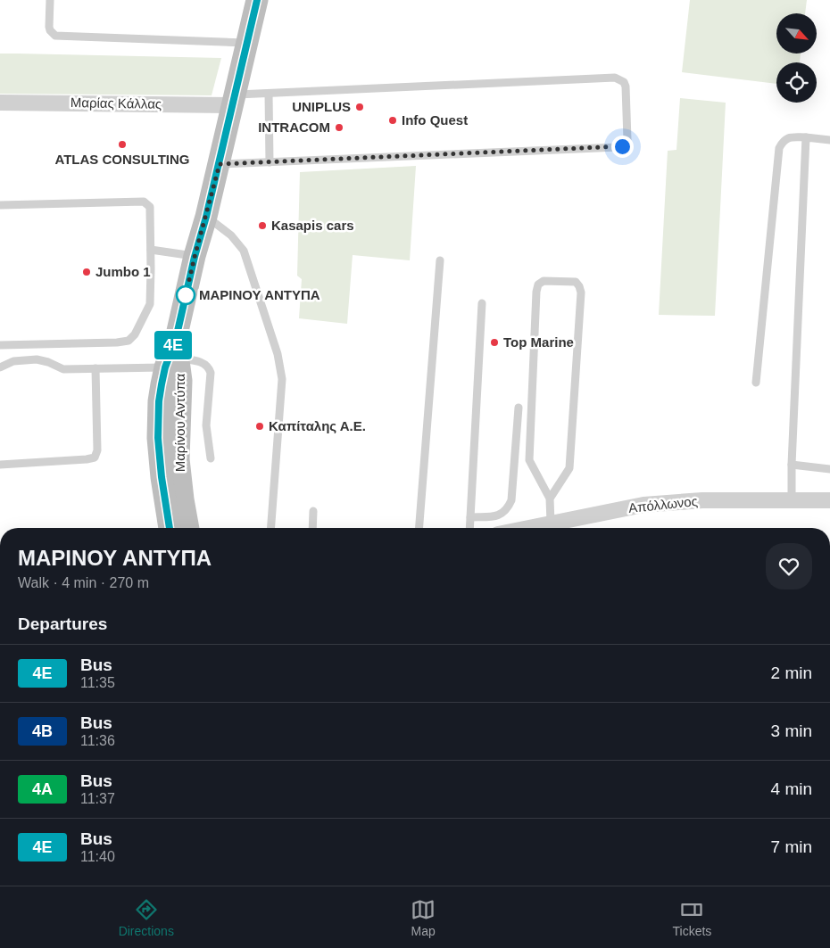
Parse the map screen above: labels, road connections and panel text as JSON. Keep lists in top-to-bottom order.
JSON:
{
  "streets": {
    "main road": ["Μαρίνου Αντύπα"],
    "street": ["Μαρίας Κάλλας", "Απόλλωνος"]
  },
  "crossings": [
    ["Μαρίας Κάλλας", "Μαρίνου Αντύπα"]
  ],
  "places": [
    "UNIPLUS",
    "Info Quest",
    "INTRACOM",
    "ATLAS CONSULTING",
    "Kasapis cars",
    "Jumbo 1",
    "ΜΑΡΙΝΟΥ ΑΝΤΥΠΑ",
    "Top Marine",
    "Καπίταλης Α.Ε."
  ],
  "lines": ["bus line 4Ε"],
  "north": "bottom right",
  "page": {
    "on_map": "4Ε",
    "heading": [
      ["ΜΑΡΙΝΟΥ ΑΝΤΥΠΑ", "Walk · 4 min · 270 m"],
      "Departures"
    ],
    "list": [
      {
        "mark": "4Ε",
        "name": "Bus",
        "note": "11:35",
        "value": "2 min"
      },
      {
        "mark": "4Β",
        "name": "Bus",
        "note": "11:36",
        "value": "3 min"
      },
      {
        "mark": "4Α",
        "name": "Bus",
        "note": "11:37",
        "value": "4 min"
      },
      {
        "mark": "4Ε",
        "name": "Bus",
        "note": "11:40",
        "value": "7 min"
      }
    ],
    "tabs": ["Directions", "Map", "Tickets"]
  }
}
